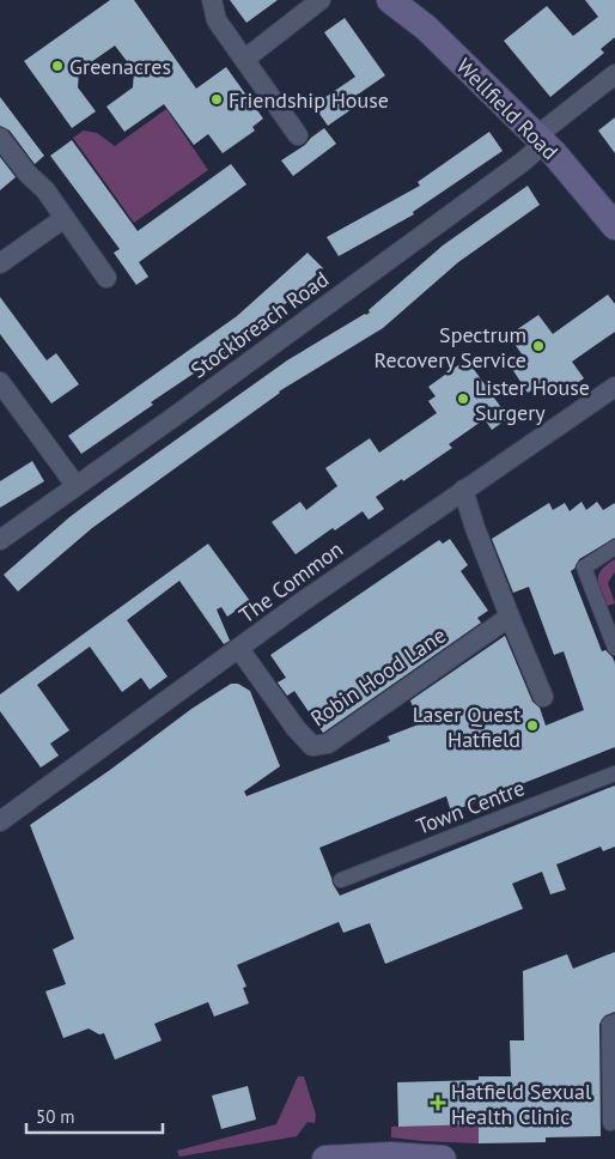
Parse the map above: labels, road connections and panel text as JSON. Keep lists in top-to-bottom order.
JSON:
{
  "streets": {
    "main road": ["Wellfield Road"],
    "street": [
      "Stockbreach Road",
      "The Common",
      "Robin Hood Lane",
      "Town Centre"
    ]
  },
  "crossings": [
    ["Wellfield Road", "Stockbreach Road"],
    ["The Common", "Robin Hood Lane"]
  ],
  "places": {
    "other": [
      "Greenacres",
      "Friendship House",
      "Spectrum Recovery Service",
      "Lister House Surgery",
      "Laser Quest Hatfield"
    ],
    "health": ["Hatfield Sexual Health Clinic"]
  },
  "scale_bar": "50 m"
}
